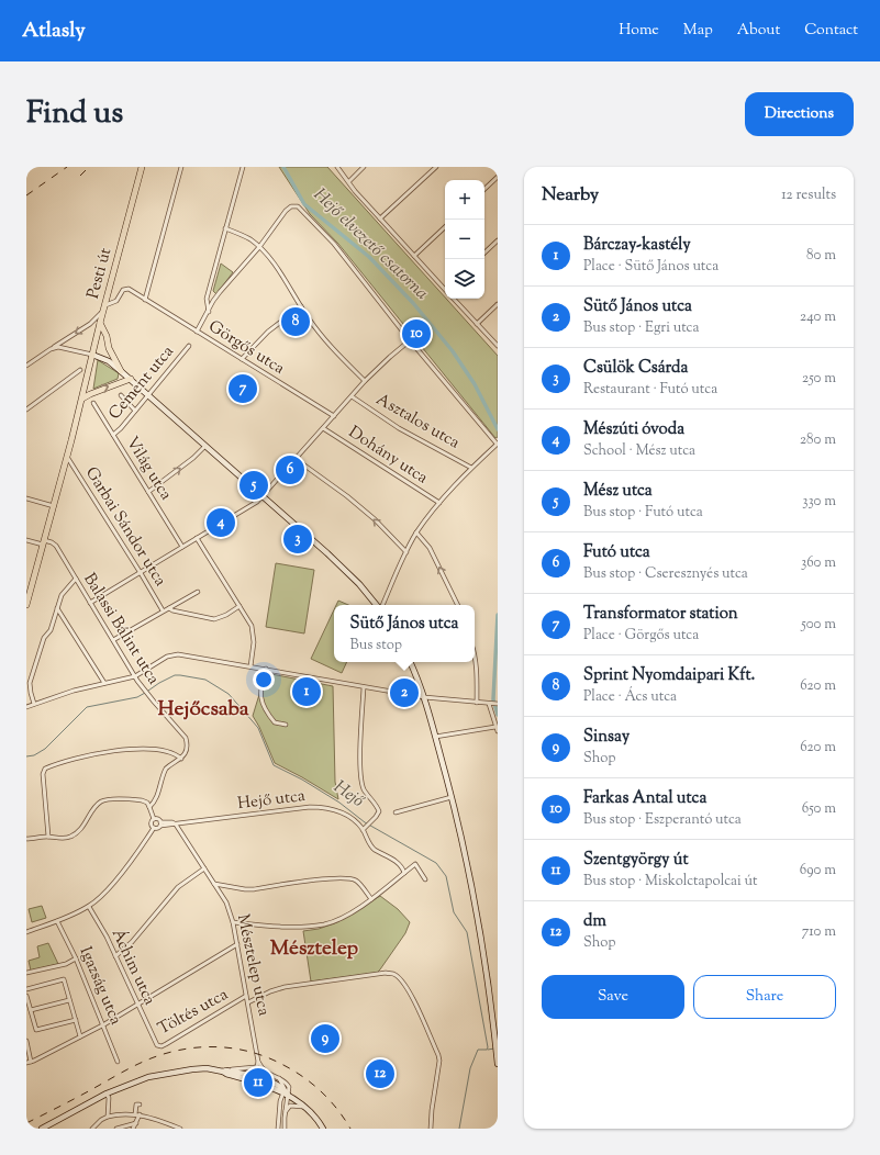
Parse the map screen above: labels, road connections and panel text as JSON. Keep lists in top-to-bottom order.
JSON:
{
  "streets": {
    "main road": ["Pesti út"],
    "street": [
      "Görgős utca",
      "Cement utca",
      "Asztalos utca",
      "Dohány utca",
      "Világ utca",
      "Garbai Sándor utca",
      "Balassi Bálint utca",
      "Hejő utca",
      "Mésztelep utca",
      "Áchim utca",
      "Igazság utca",
      "Töltés utca"
    ]
  },
  "crossings": [
    ["Pesti út", "Görgős utca"],
    ["Pesti út", "Garbai Sándor utca"],
    ["Pesti út", "Balassi Bálint utca"],
    ["Cement utca", "Világ utca"],
    ["Hejő utca", "Mésztelep utca"],
    ["Mésztelep utca", "Töltés utca"],
    ["Áchim utca", "Töltés utca"]
  ],
  "districts": ["Hejőcsaba", "Mésztelep"],
  "water": ["Hejő elvezető csatorna", "Hejő"],
  "page": {
    "header": "Atlasly",
    "nav": [
      "Home",
      "Map",
      "About",
      "Contact"
    ],
    "title": "Find us",
    "buttons": [
      "Directions",
      ["Save", "Share"]
    ],
    "heading": ["Nearby", "12 results"],
    "map_buttons": ["+", "−"],
    "list": [
      {
        "mark": "1",
        "name": "Bárczay-kastély",
        "note": "Place · Sütő János utca",
        "value": "80 m"
      },
      {
        "mark": "2",
        "name": "Sütő János utca",
        "note": "Bus stop · Egri utca",
        "value": "240 m"
      },
      {
        "mark": "3",
        "name": "Csülök Csárda",
        "note": "Restaurant · Futó utca",
        "value": "250 m"
      },
      {
        "mark": "4",
        "name": "Mészúti óvoda",
        "note": "School · Mész utca",
        "value": "280 m"
      },
      {
        "mark": "5",
        "name": "Mész utca",
        "note": "Bus stop · Futó utca",
        "value": "330 m"
      },
      {
        "mark": "6",
        "name": "Futó utca",
        "note": "Bus stop · Cseresznyés utca",
        "value": "360 m"
      },
      {
        "mark": "7",
        "name": "Transformator station",
        "note": "Place · Görgős utca",
        "value": "500 m"
      },
      {
        "mark": "8",
        "name": "Sprint Nyomdaipari Kft.",
        "note": "Place · Ács utca",
        "value": "620 m"
      },
      {
        "mark": "9",
        "name": "Sinsay",
        "note": "Shop",
        "value": "620 m"
      },
      {
        "mark": "10",
        "name": "Farkas Antal utca",
        "note": "Bus stop · Eszperantó utca",
        "value": "650 m"
      },
      {
        "mark": "11",
        "name": "Szentgyörgy út",
        "note": "Bus stop · Miskolctapolcai út",
        "value": "690 m"
      },
      {
        "mark": "12",
        "name": "dm",
        "note": "Shop",
        "value": "710 m"
      }
    ],
    "pins": [
      "8",
      "10",
      "7",
      "6",
      "5",
      "4",
      "3",
      "1",
      "2",
      "9",
      "12",
      "11"
    ],
    "popup": ["Sütő János utca", "Bus stop"]
  }
}
